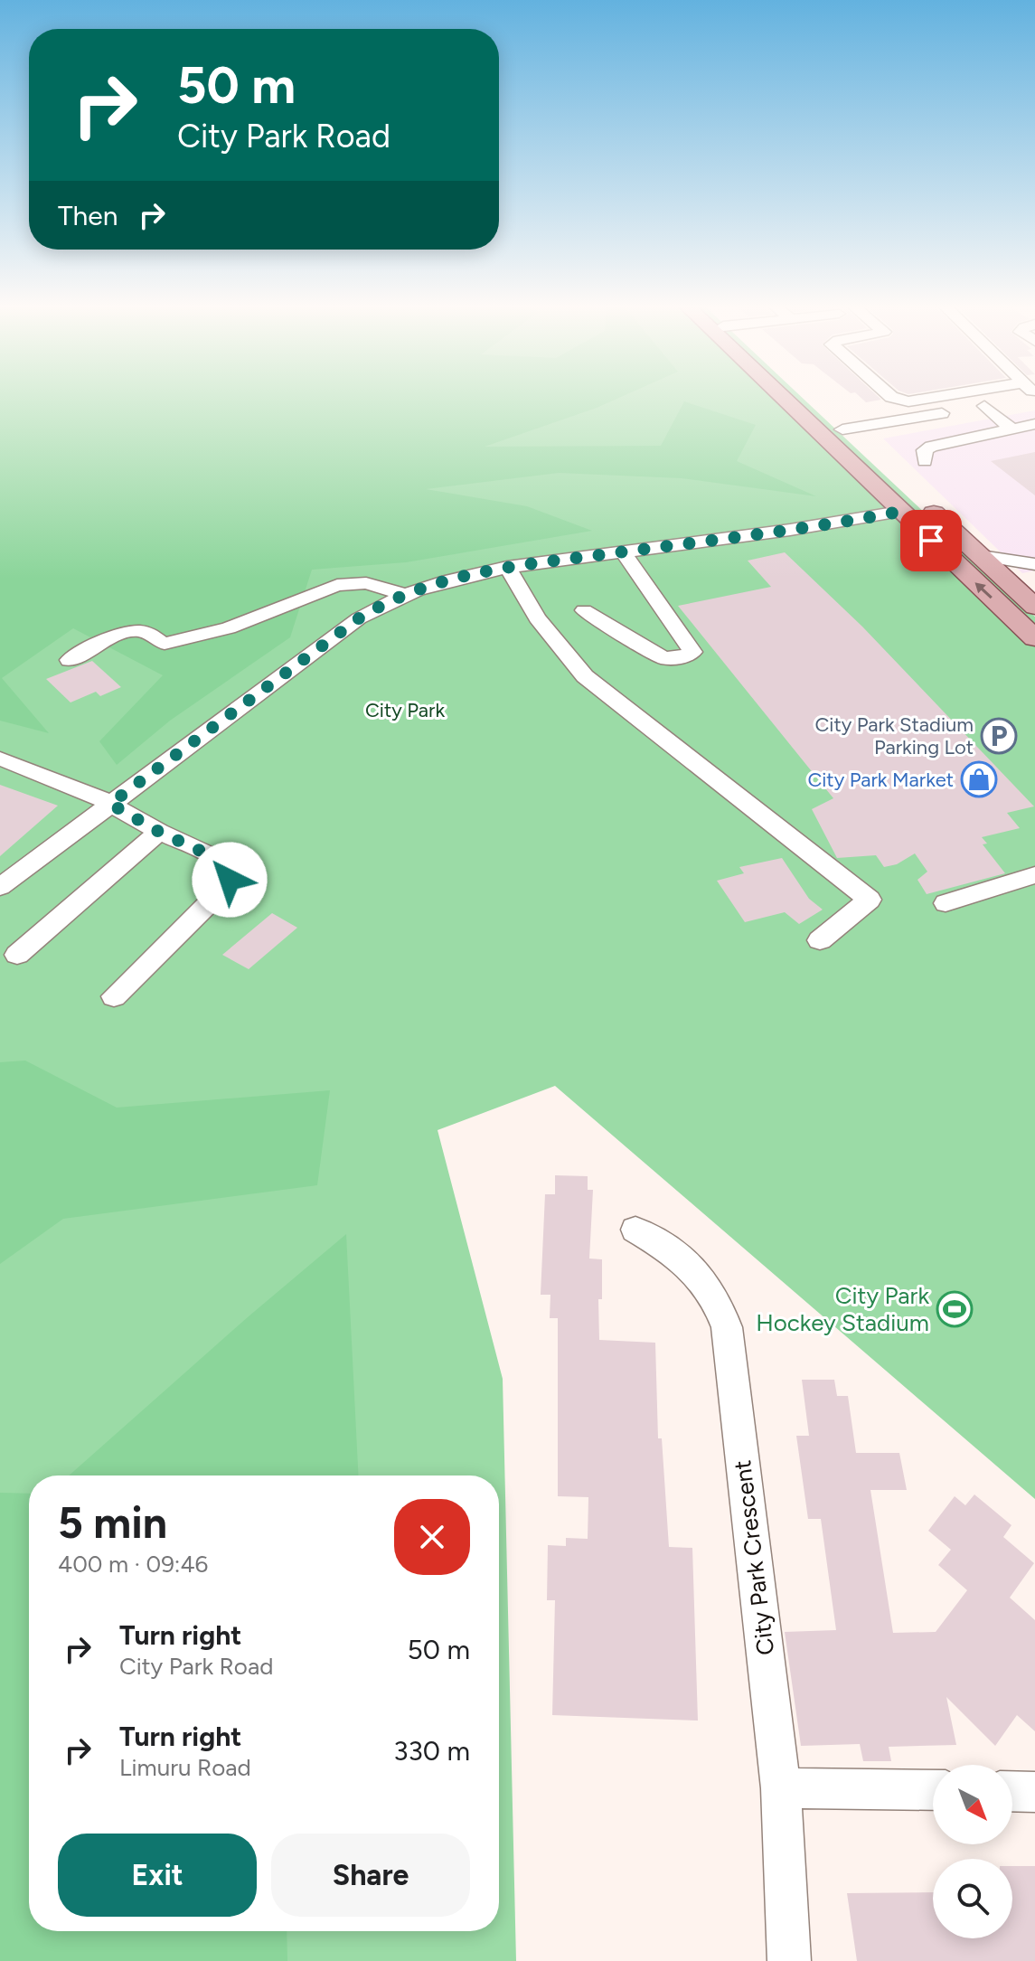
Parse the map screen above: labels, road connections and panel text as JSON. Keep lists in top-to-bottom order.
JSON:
{
  "streets": {
    "street": ["City Park Crescent"]
  },
  "parks": ["City Park"],
  "places": {
    "parking": ["City Park Stadium Parking Lot"],
    "shop": ["City Park Market"],
    "sports": ["City Park Hockey Stadium"]
  },
  "north": "bottom right",
  "page": {
    "turn": ["50 m", "City Park Road"],
    "then": "Then",
    "heading": ["5 min", "400 m · 09:46"],
    "list": [
      {
        "name": "Turn right",
        "note": "City Park Road",
        "value": "50 m"
      },
      {
        "name": "Turn right",
        "note": "Limuru Road",
        "value": "330 m"
      }
    ],
    "buttons": ["Exit", "Share"]
  }
}
